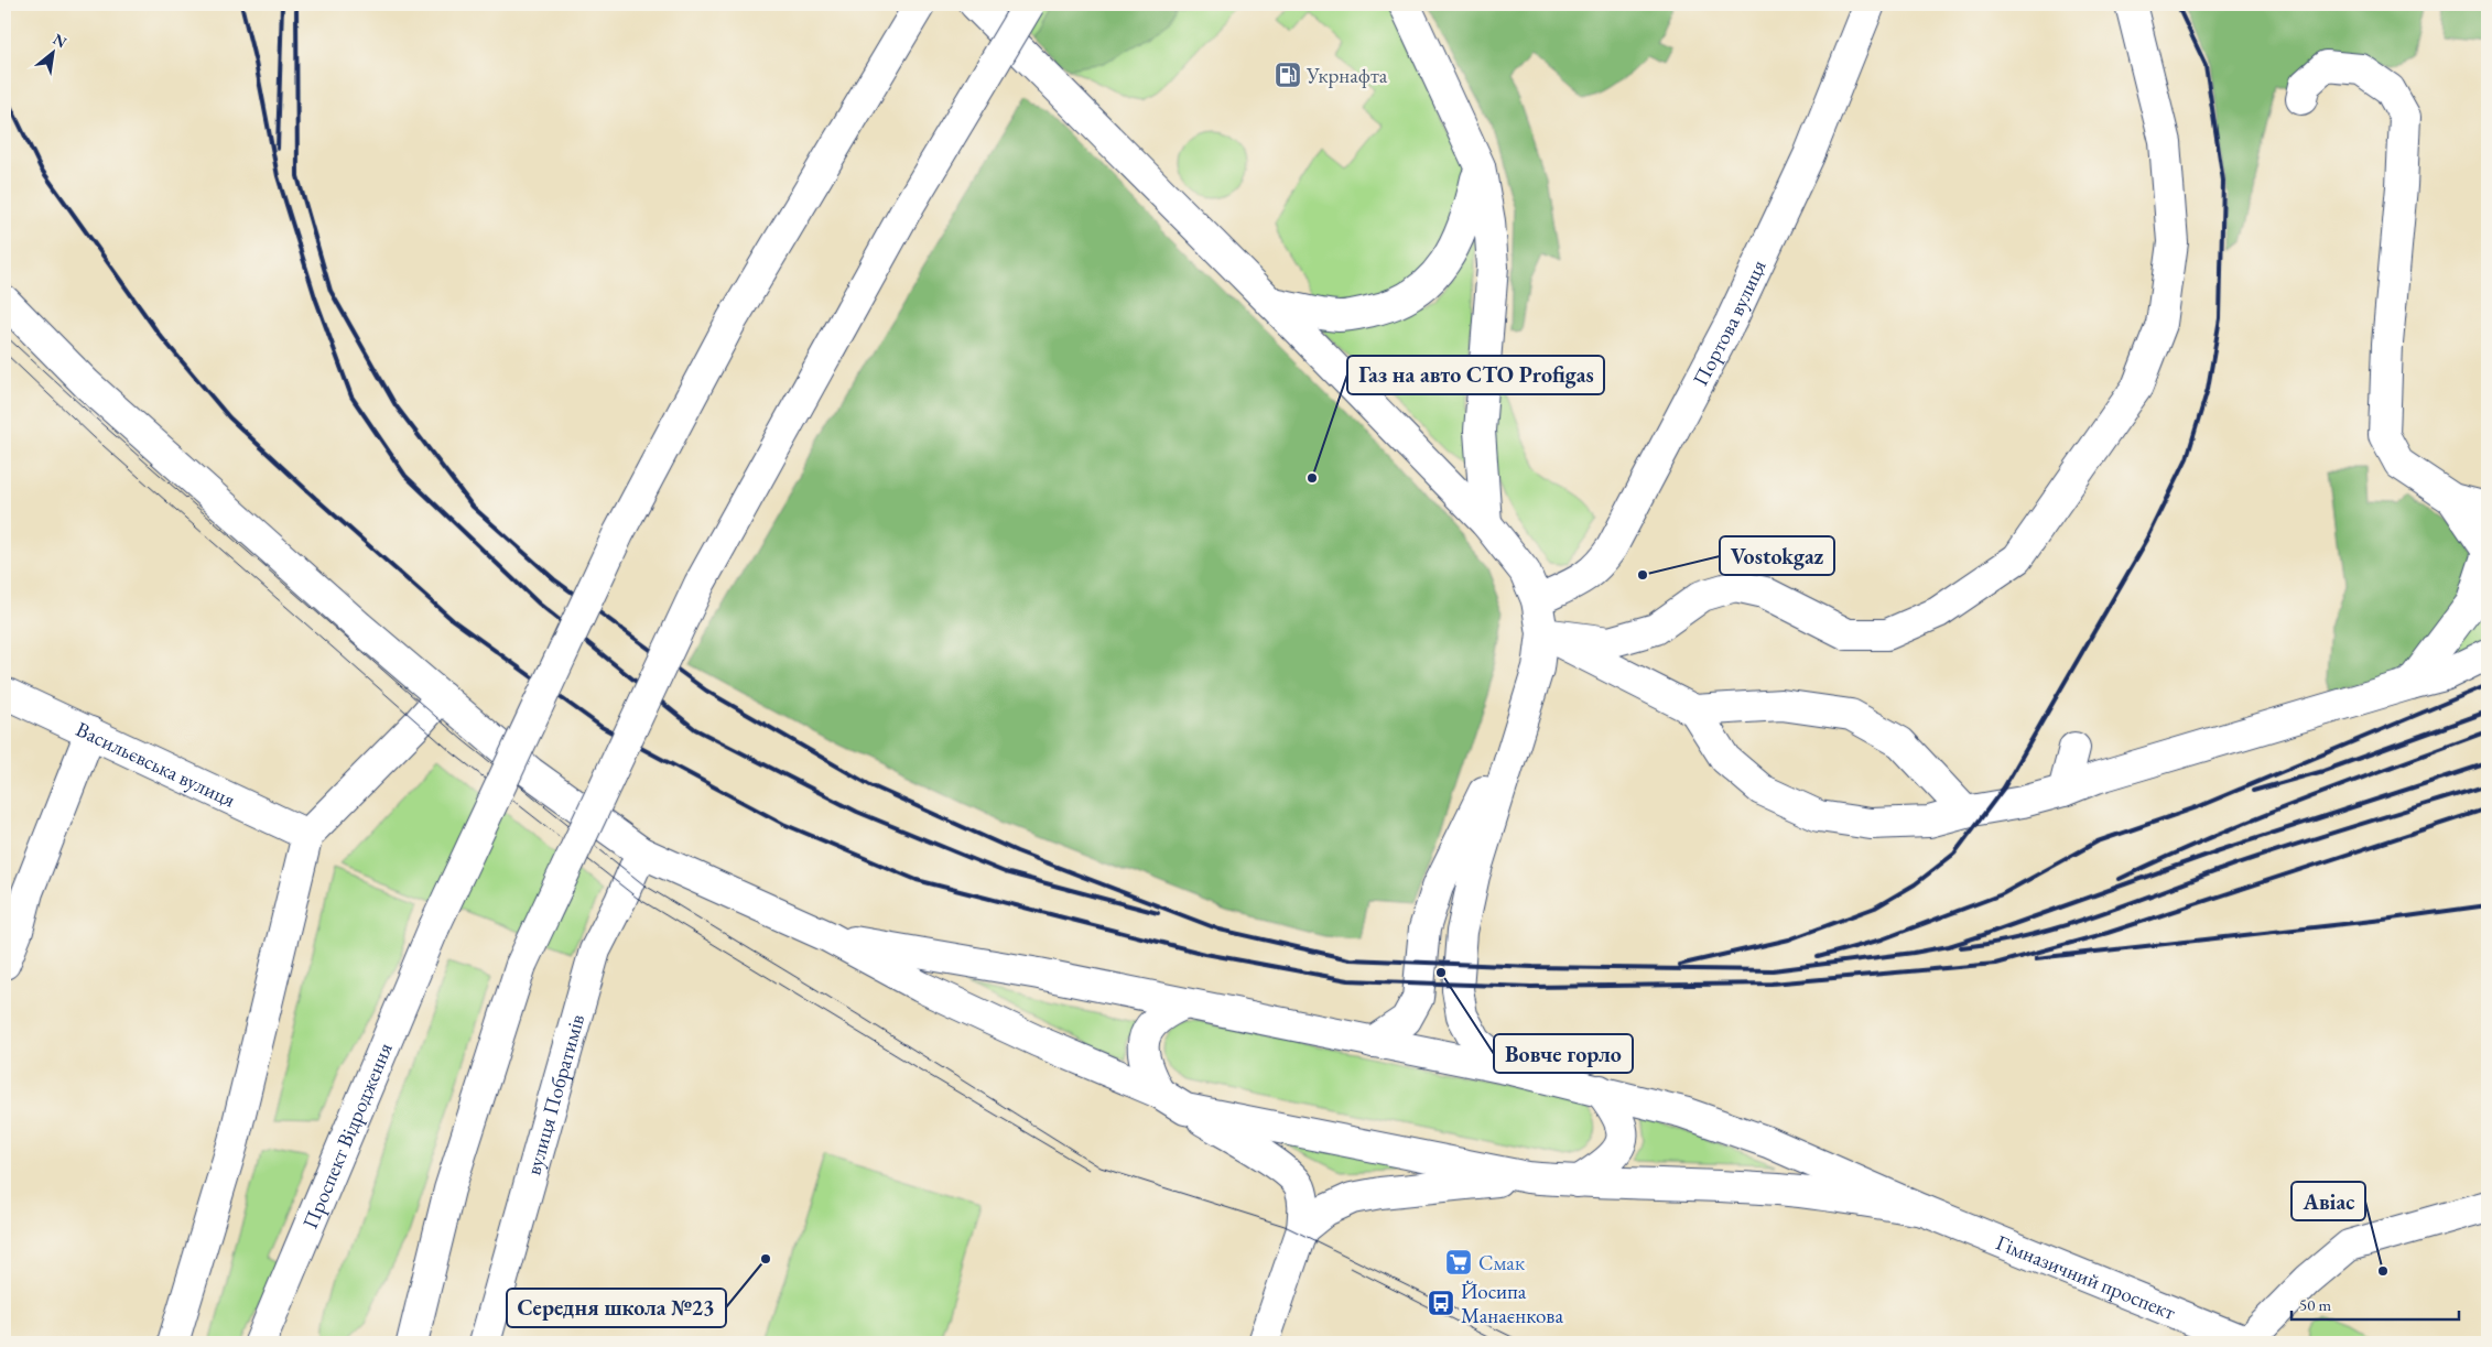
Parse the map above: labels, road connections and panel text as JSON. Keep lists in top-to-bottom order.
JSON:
{
  "streets": {
    "main road": [
      "Портова вулиця",
      "Васильєвська вулиця",
      "вулиця Побратимів",
      "Проспект Відродження",
      "Гімназичний проспект"
    ]
  },
  "places": {
    "fuel station": ["Укрнафта"],
    "other": [
      "Газ на авто СТО Profigas",
      "Vostokgaz",
      "Вовче горло",
      "Середня школа №23",
      "Авіас"
    ],
    "supermarket": ["Смак"],
    "bus stop": ["Йосипа Манаєнкова"]
  },
  "scale_bar": "50 m",
  "north": "top right"
}
